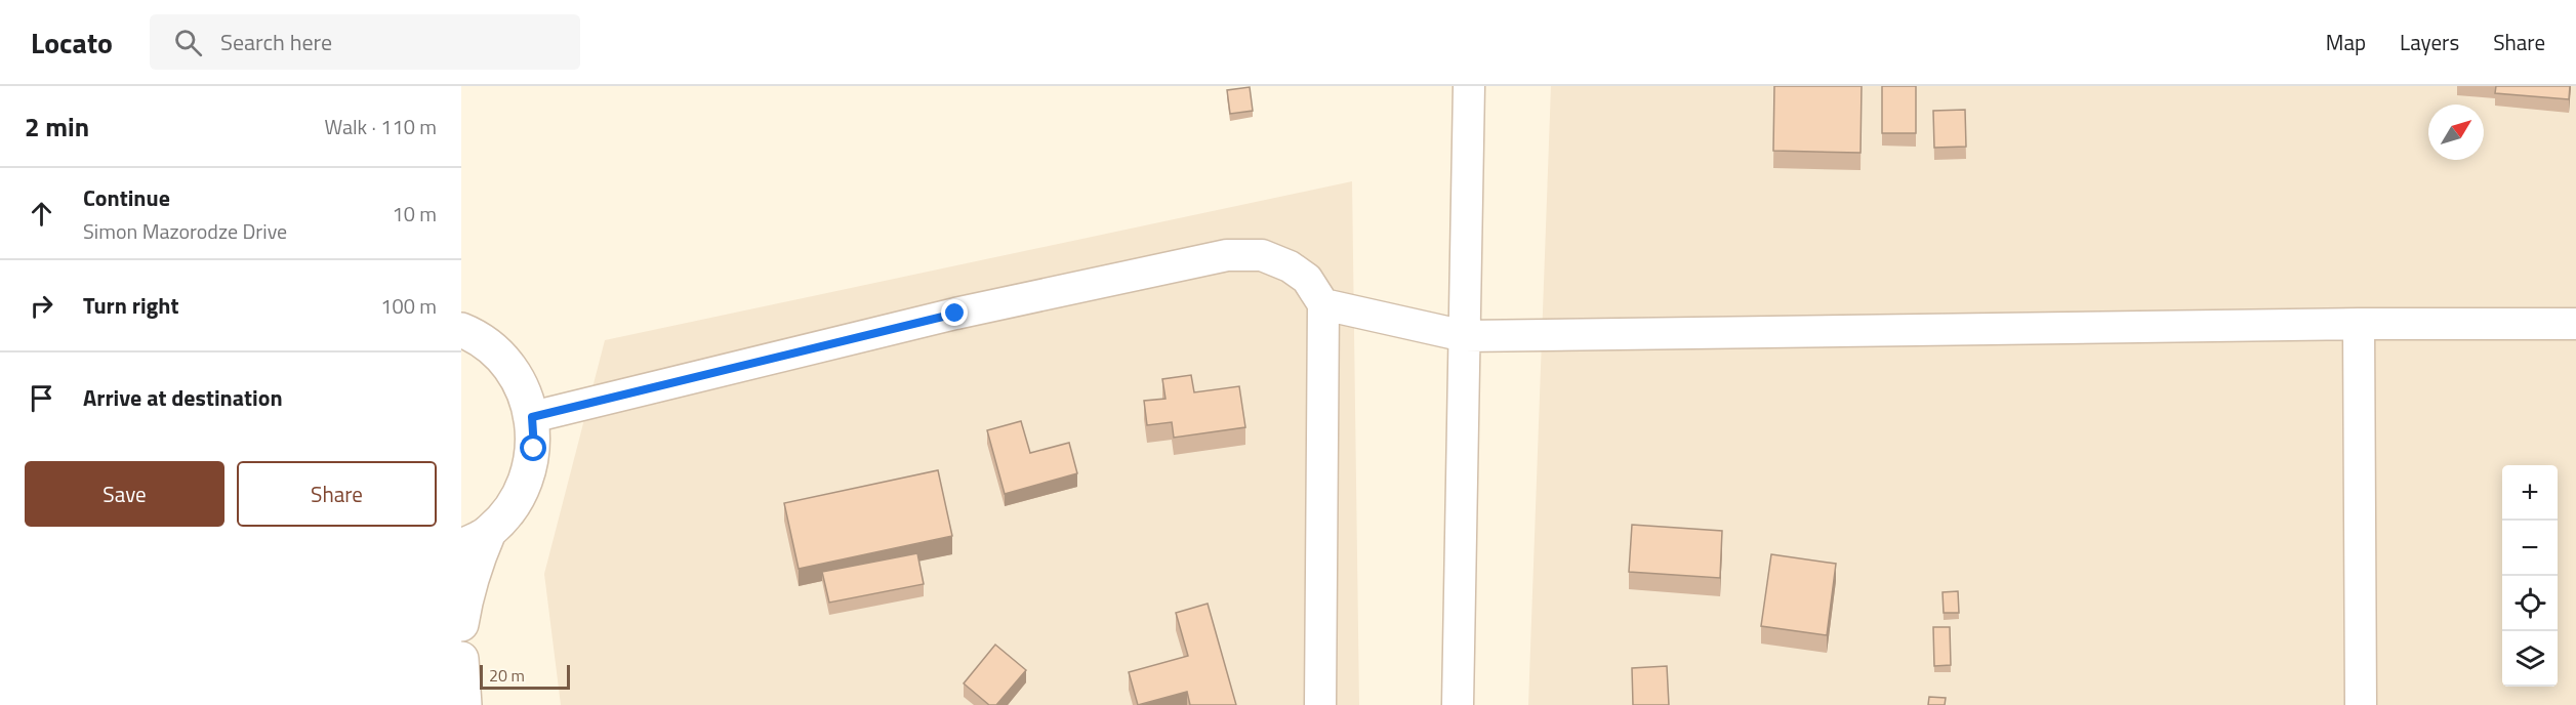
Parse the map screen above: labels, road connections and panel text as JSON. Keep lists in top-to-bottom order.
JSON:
{
  "scale_bar": "20 m",
  "north": "top right",
  "page": {
    "header": "Locato",
    "search": "Search here",
    "nav": ["Map", "Layers", "Share"],
    "heading": ["2 min", "Walk · 110 m"],
    "list": [
      ["Continue", "Simon Mazorodze Drive", "10 m"],
      ["Turn right", "100 m"],
      "Arrive at destination"
    ],
    "buttons": ["Save", "Share"],
    "map_buttons": ["+", "−"],
    "scale": "20 m"
  }
}
